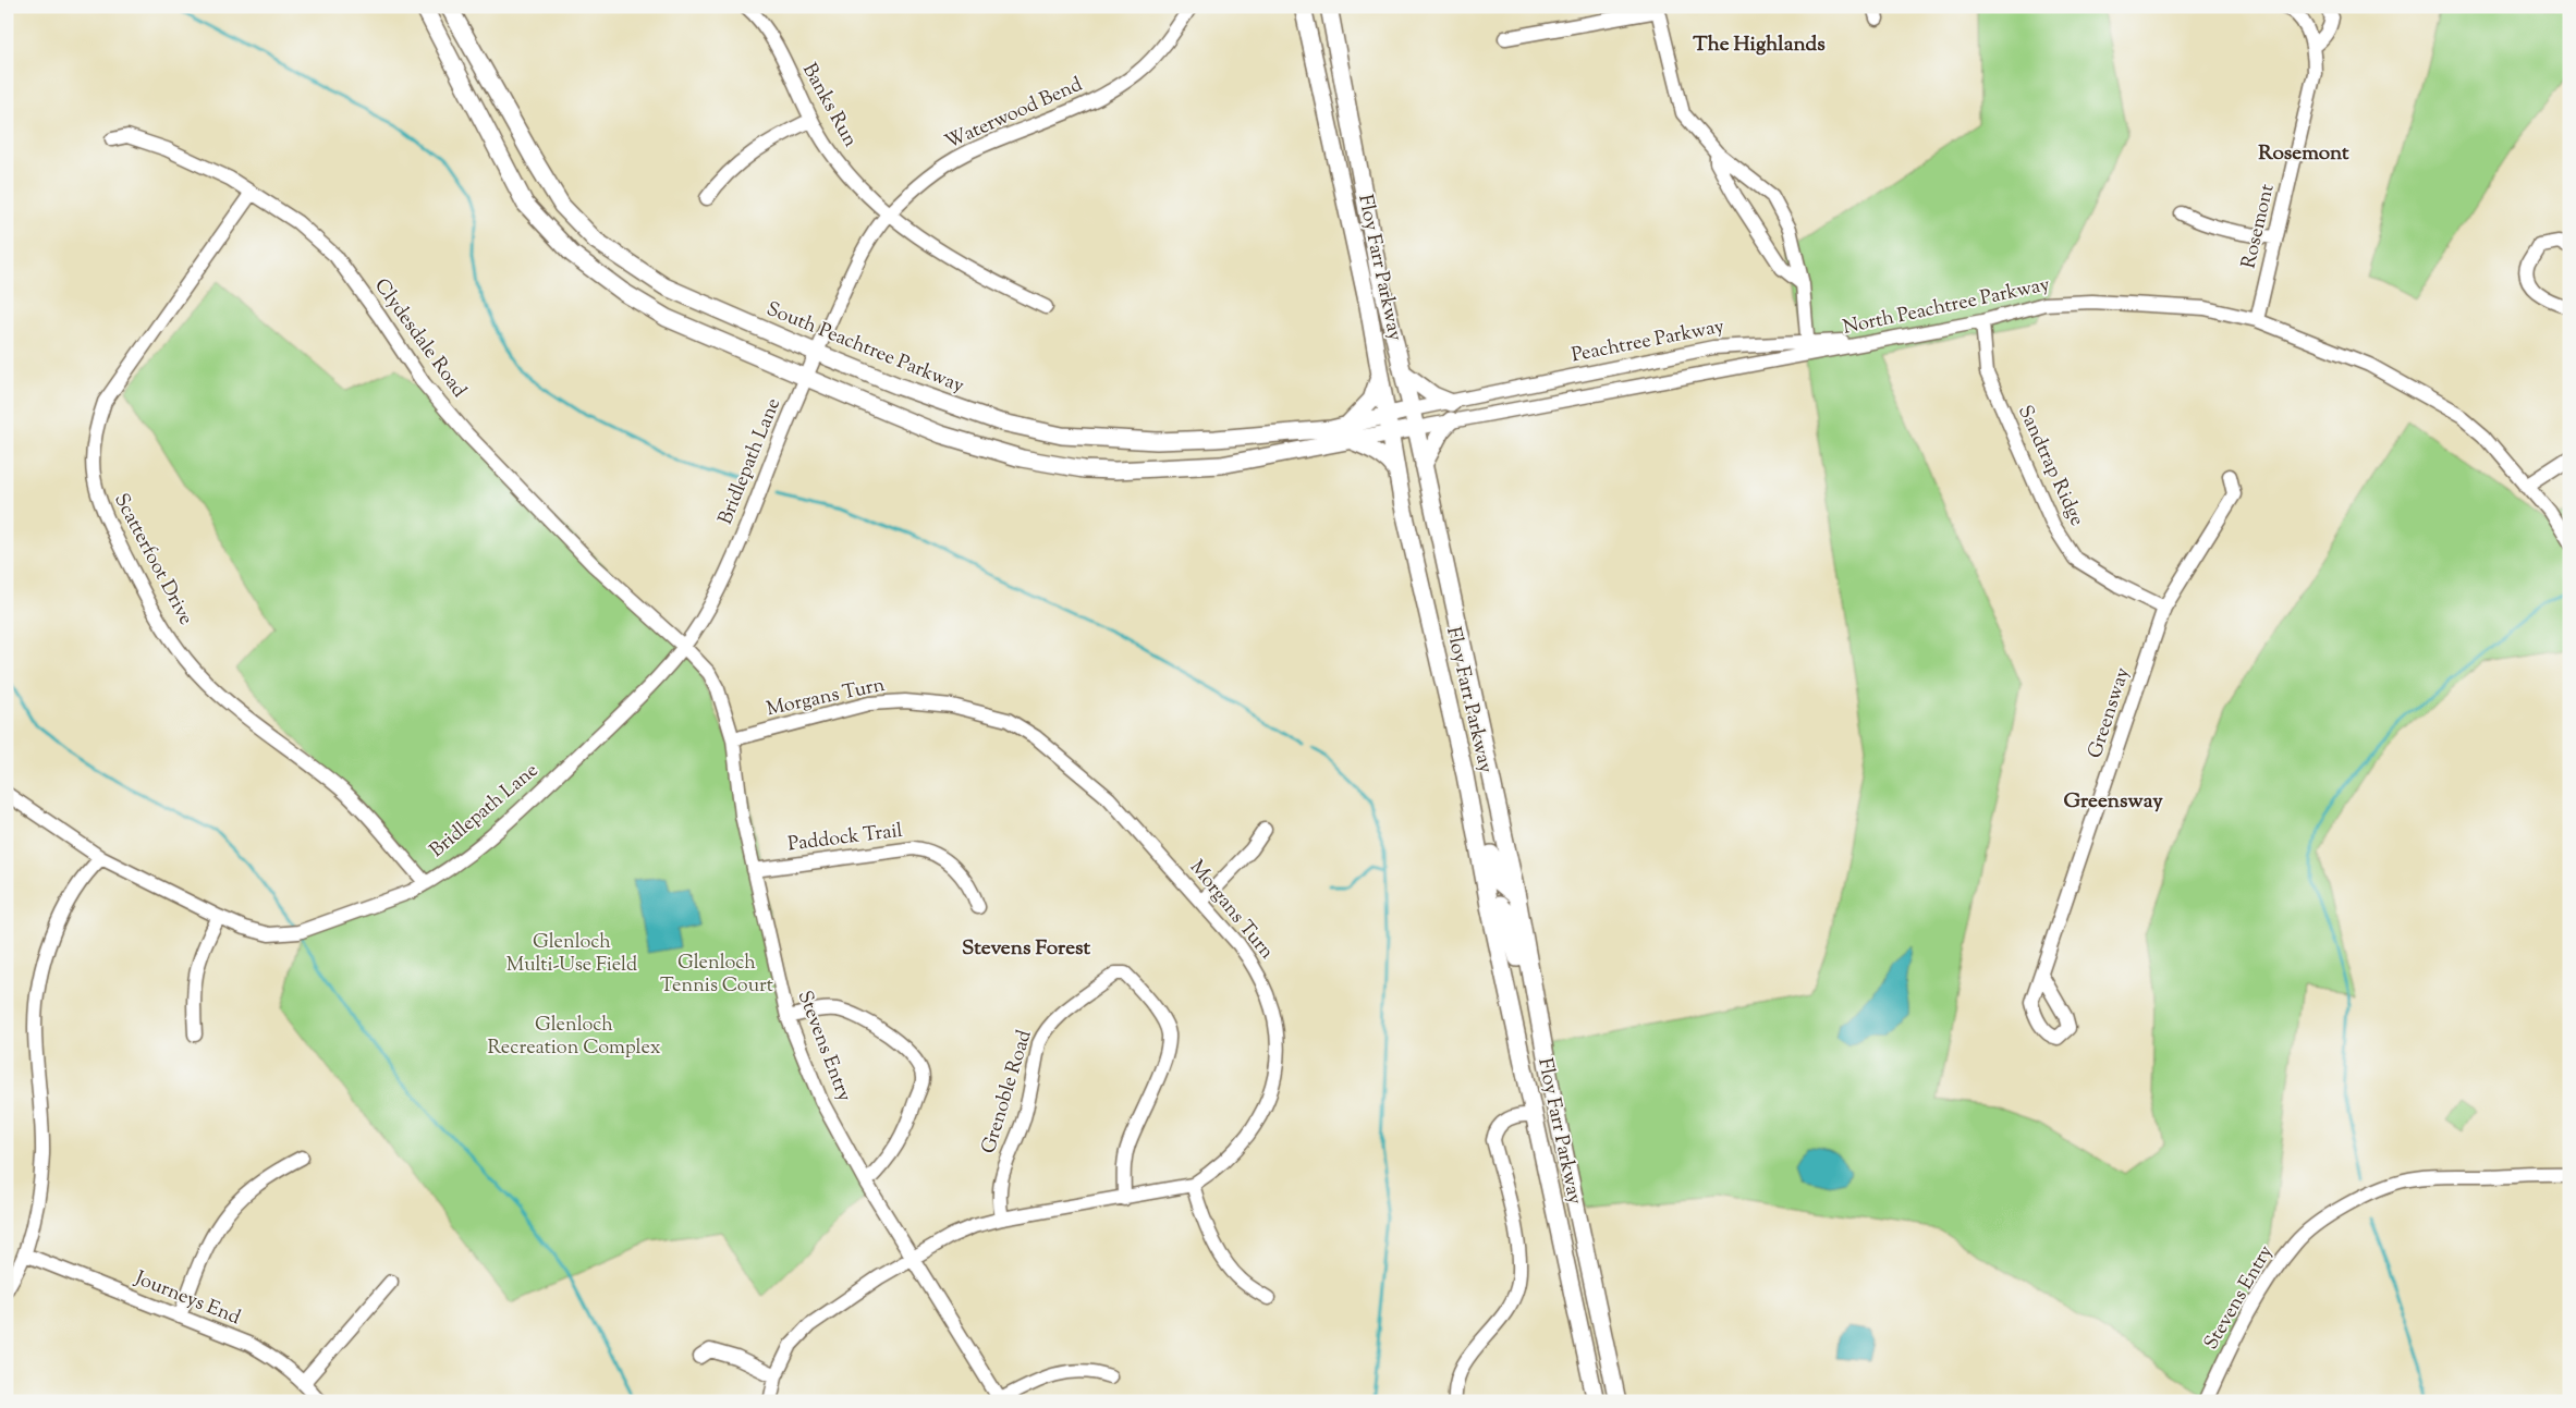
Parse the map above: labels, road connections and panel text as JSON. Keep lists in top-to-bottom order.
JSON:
{
  "streets": {
    "main road": ["Floy Farr Parkway", "South Peachtree Parkway"],
    "street": [
      "Banks Run",
      "Waterwood Bend",
      "Rosemont",
      "North Peachtree Parkway",
      "Clydesdale Road",
      "Peachtree Parkway",
      "Bridlepath Lane",
      "Sandtrap Ridge",
      "Scatterfoot Drive",
      "Morgans Turn",
      "Greensway",
      "Paddock Trail",
      "Stevens Entry",
      "Grenoble Road",
      "Journeys End"
    ]
  },
  "crossings": [
    ["Banks Run", "Waterwood Bend"],
    ["Waterwood Bend", "South Peachtree Parkway"],
    ["Waterwood Bend", "Bridlepath Lane"],
    ["Rosemont", "North Peachtree Parkway"],
    ["Floy Farr Parkway", "North Peachtree Parkway"],
    ["Floy Farr Parkway", "South Peachtree Parkway"],
    ["North Peachtree Parkway", "Peachtree Parkway"],
    ["North Peachtree Parkway", "Sandtrap Ridge"],
    ["Clydesdale Road", "Bridlepath Lane"],
    ["Clydesdale Road", "Scatterfoot Drive"],
    ["Clydesdale Road", "Stevens Entry"],
    ["South Peachtree Parkway", "Bridlepath Lane"],
    ["Bridlepath Lane", "Scatterfoot Drive"],
    ["Bridlepath Lane", "Stevens Entry"],
    ["Sandtrap Ridge", "Greensway"],
    ["Morgans Turn", "Stevens Entry"],
    ["Morgans Turn", "Grenoble Road"],
    ["Paddock Trail", "Stevens Entry"]
  ],
  "districts": [
    "The Highlands",
    "Rosemont",
    "Greensway",
    "Stevens Forest"
  ],
  "parks": ["Glenloch Multi-Use Field", "Glenloch Tennis Court", "Glenloch Recreation Complex"]
}
